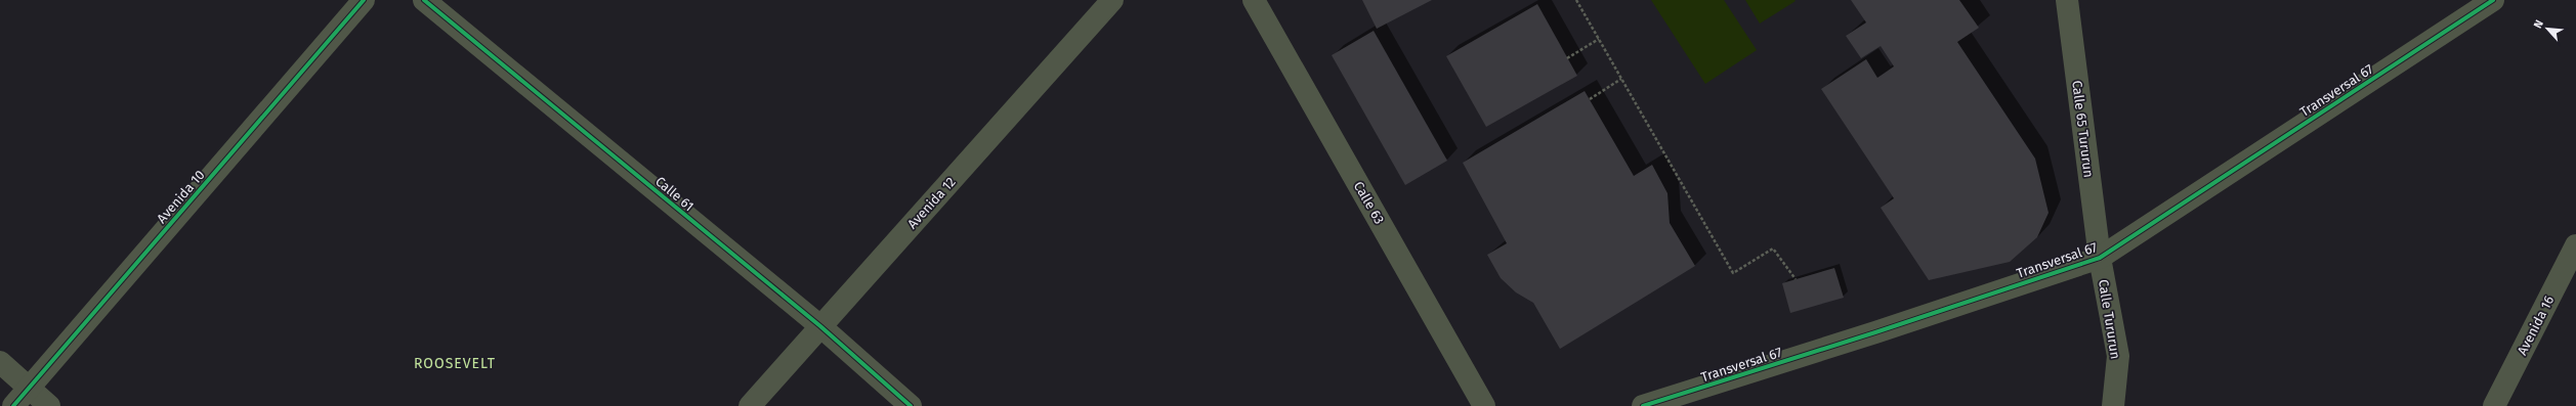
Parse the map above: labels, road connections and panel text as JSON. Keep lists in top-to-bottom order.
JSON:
{
  "streets": {
    "street": [
      "Transversal 67",
      "Calle 65 Tururun",
      "Calle 61",
      "Avenida 10",
      "Avenida 12",
      "Calle 63",
      "Calle Tururun",
      "Avenida 16"
    ]
  },
  "crossings": [
    ["Transversal 67", "Calle 65 Tururun"],
    ["Transversal 67", "Calle Tururun"],
    ["Calle 65 Tururun", "Calle Tururun"],
    ["Calle 61", "Avenida 12"]
  ],
  "districts": ["ROOSEVELT"],
  "north": "top left"
}
